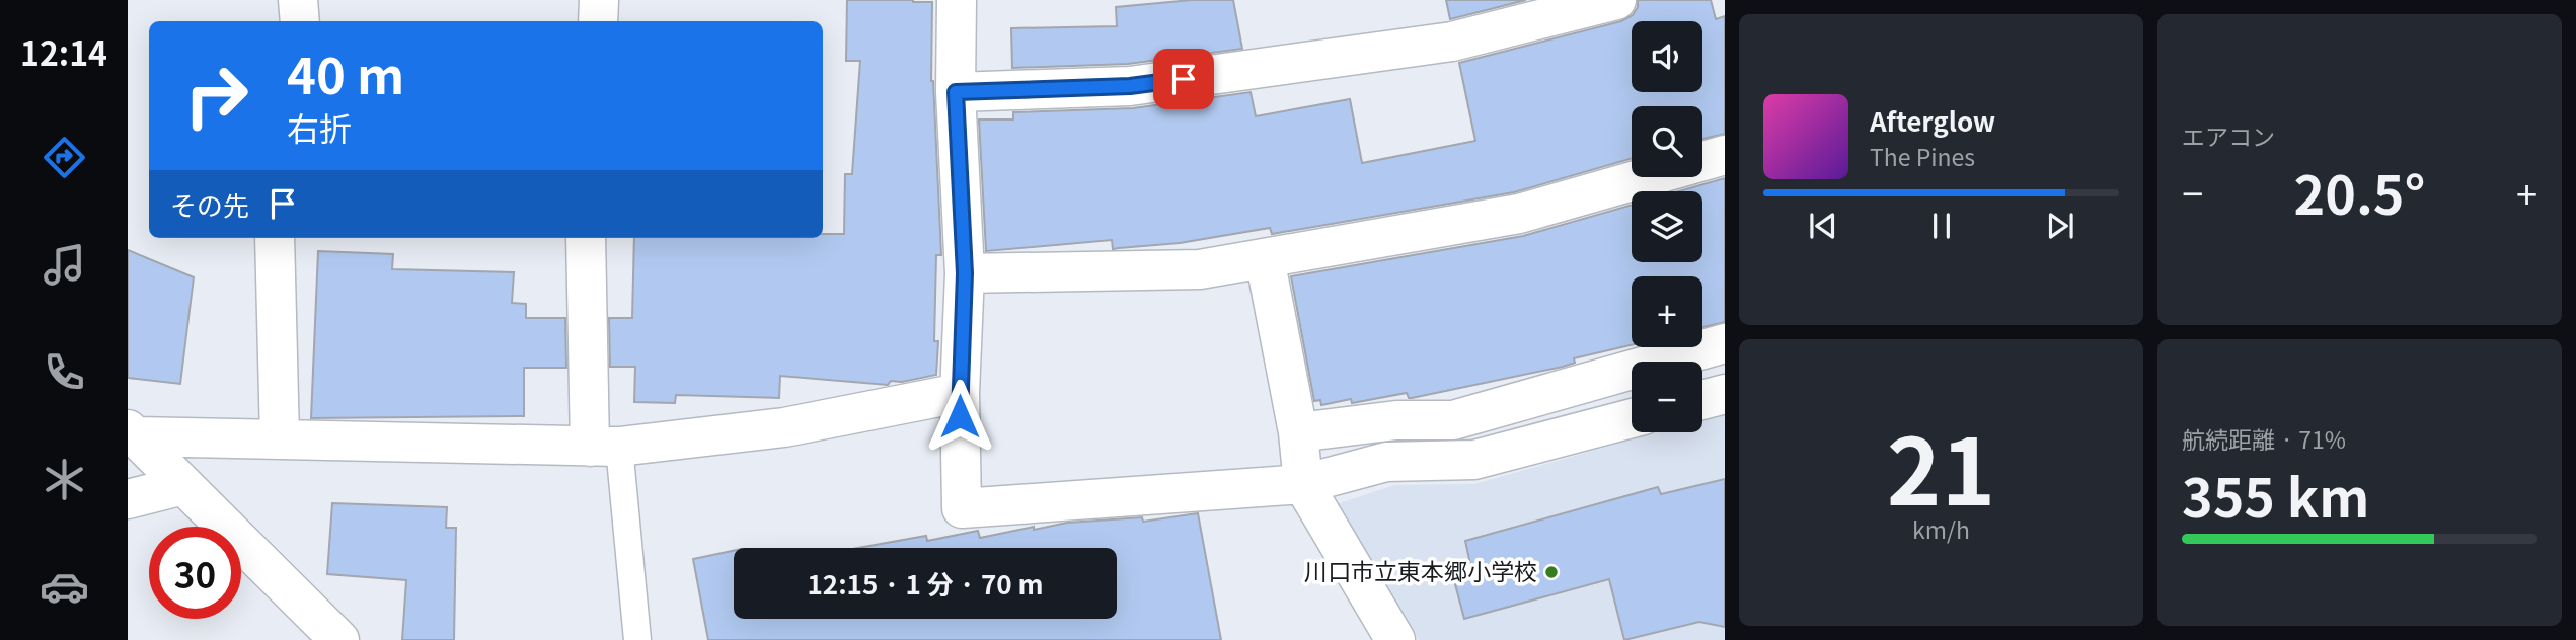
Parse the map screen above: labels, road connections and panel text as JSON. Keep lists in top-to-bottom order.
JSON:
{
  "places": ["川口市立東本郷小学校"],
  "page": {
    "tabs": "12:14",
    "tile": [
      "エアコン",
      ["21", "km/h"],
      ["航続距離 · 71%", "355 km"]
    ],
    "map_buttons": ["+", "−"],
    "turn": ["40 m", "右折"],
    "song": ["Afterglow", "The Pines"],
    "heat": ["−", "20.5°", "+"],
    "then": "その先",
    "limit": "30",
    "trip": "12:15 · 1 分 · 70 m"
  }
}
